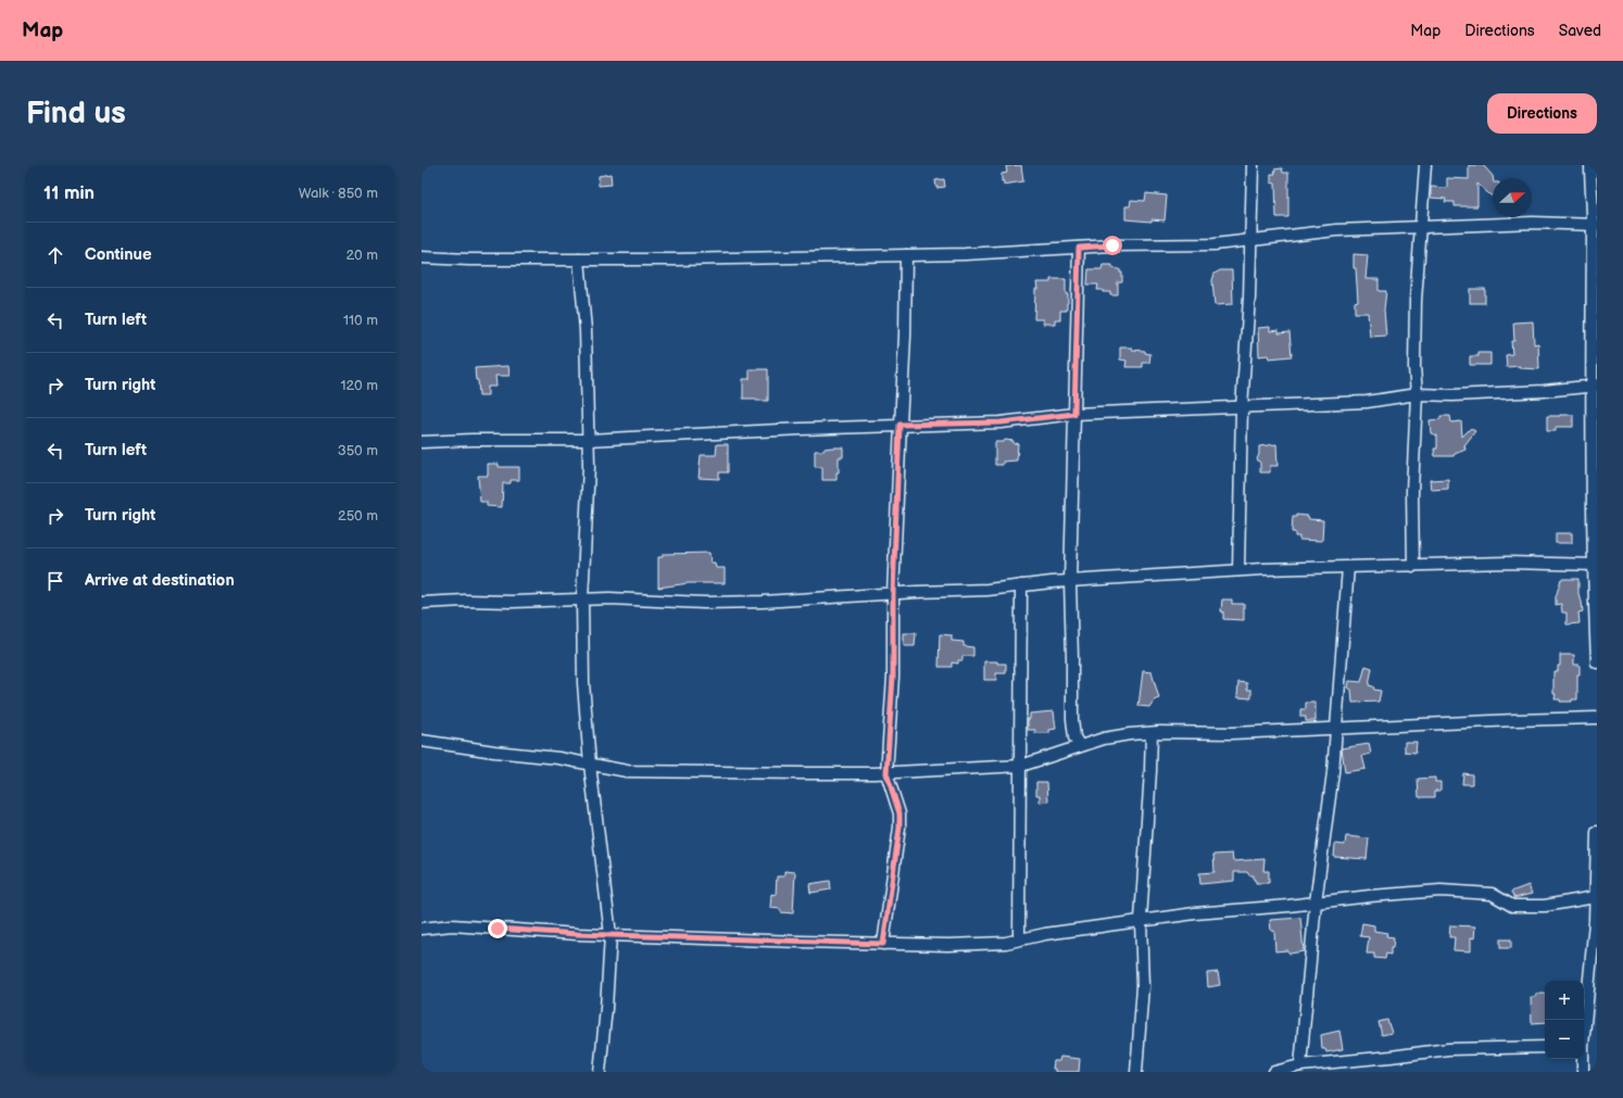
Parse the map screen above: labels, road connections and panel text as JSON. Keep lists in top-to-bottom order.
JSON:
{
  "north": "right",
  "page": {
    "header": "Map",
    "nav": ["Map", "Directions", "Saved"],
    "buttons": "Directions",
    "title": "Find us",
    "heading": ["11 min", "Walk · 850 m"],
    "list": [
      ["Continue", "20 m"],
      ["Turn left", "110 m"],
      ["Turn right", "120 m"],
      ["Turn left", "350 m"],
      ["Turn right", "250 m"],
      "Arrive at destination"
    ],
    "map_buttons": ["+", "−"]
  }
}
